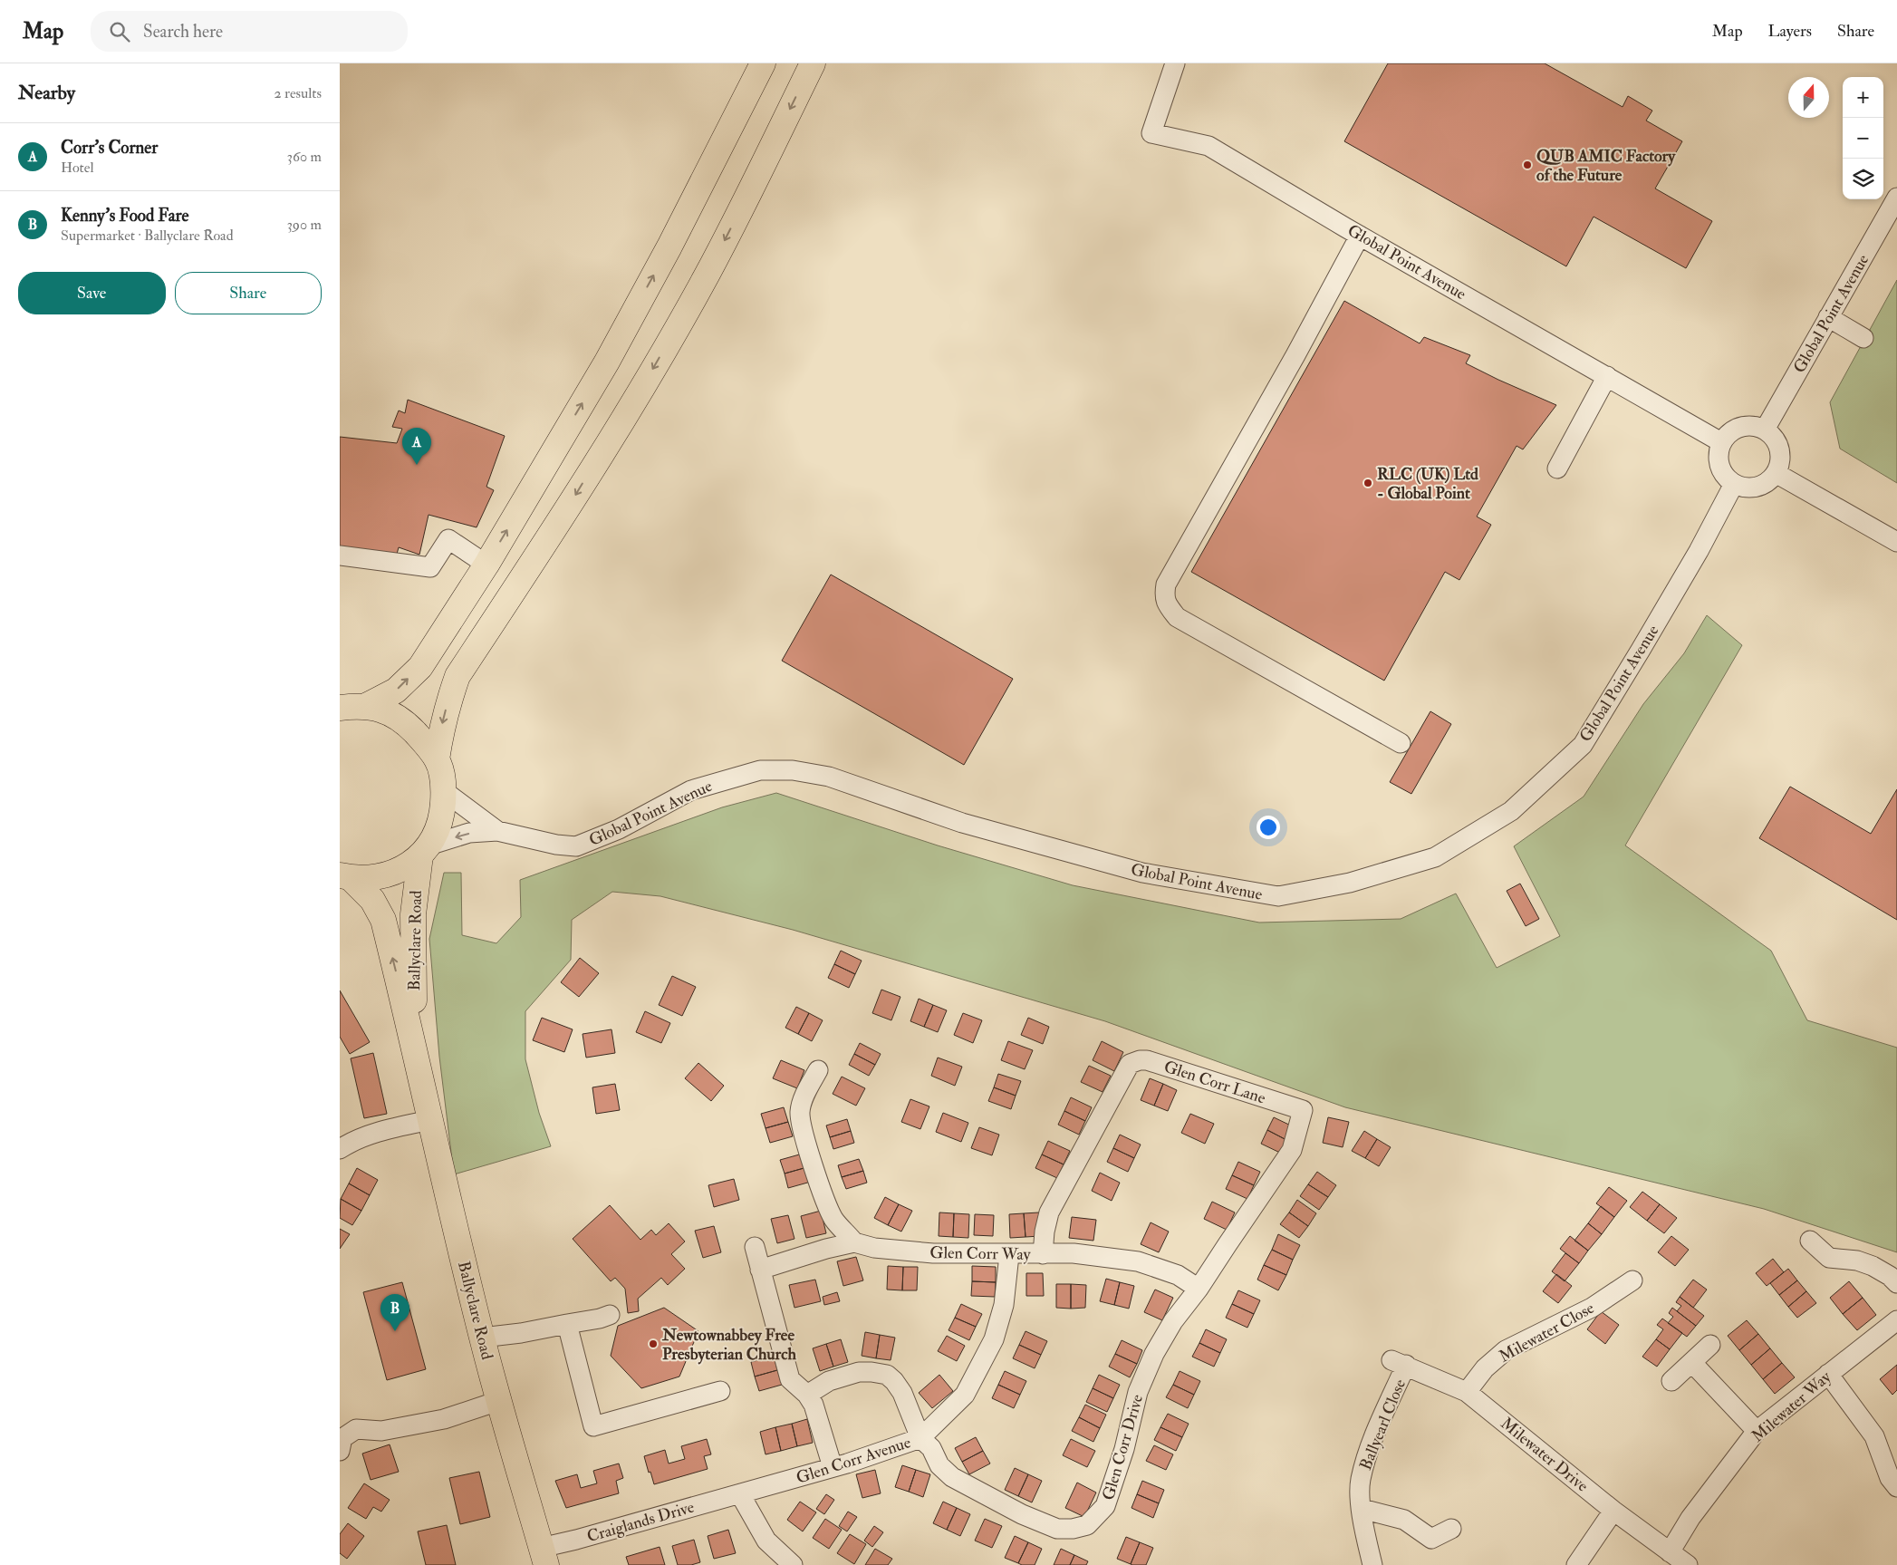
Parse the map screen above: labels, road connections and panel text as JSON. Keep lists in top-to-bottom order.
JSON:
{
  "streets": {
    "main road": ["Ballyclare Road"],
    "street": [
      "Global Point Avenue",
      "Glen Corr Lane",
      "Glen Corr Way",
      "Milewater Close",
      "Milewater Way",
      "Ballyearl Close",
      "Glen Corr Drive",
      "Milewater Drive",
      "Glen Corr Avenue",
      "Craiglands Drive"
    ]
  },
  "crossings": [
    ["Global Point Avenue", "Ballyclare Road"],
    ["Ballyclare Road", "Craiglands Drive"],
    ["Glen Corr Lane", "Glen Corr Way"],
    ["Glen Corr Lane", "Glen Corr Drive"],
    ["Glen Corr Way", "Glen Corr Drive"],
    ["Glen Corr Way", "Glen Corr Avenue"],
    ["Milewater Close", "Milewater Drive"],
    ["Milewater Way", "Milewater Drive"],
    ["Ballyearl Close", "Milewater Drive"],
    ["Glen Corr Drive", "Glen Corr Avenue"],
    ["Glen Corr Avenue", "Craiglands Drive"]
  ],
  "places": ["QUB AMIC Factory of the Future", "RLC (UK) Ltd - Global Point", "Newtownabbey Free Presbyterian Church"],
  "north": "top",
  "page": {
    "header": "Map",
    "search": "Search here",
    "nav": ["Map", "Layers", "Share"],
    "heading": ["Nearby", "2 results"],
    "map_buttons": ["+", "−"],
    "list": [
      {
        "mark": "A",
        "name": "Corr's Corner",
        "note": "Hotel",
        "value": "360 m"
      },
      {
        "mark": "B",
        "name": "Kenny’s Food Fare",
        "note": "Supermarket · Ballyclare Road",
        "value": "390 m"
      }
    ],
    "buttons": ["Save", "Share"],
    "pins": ["A", "B"]
  }
}
